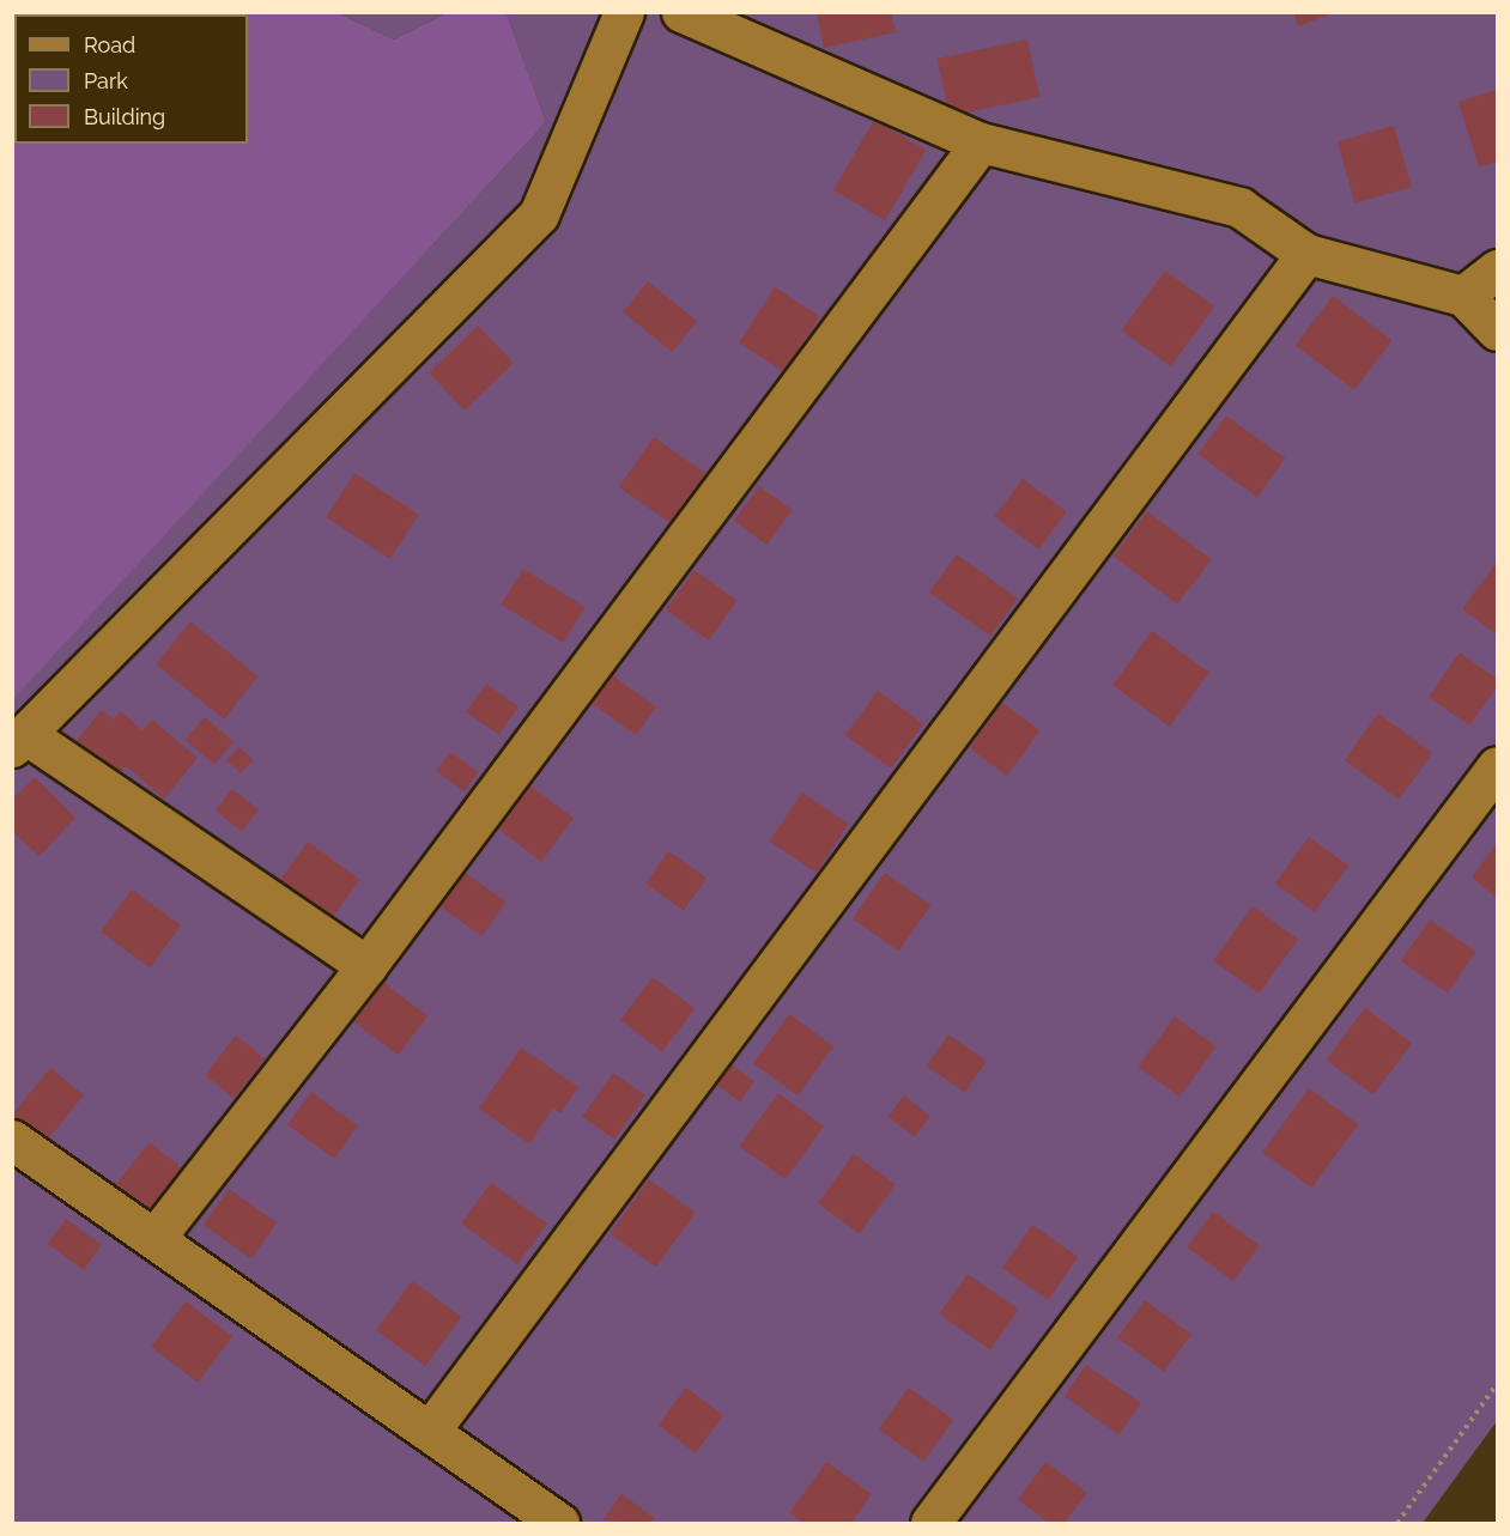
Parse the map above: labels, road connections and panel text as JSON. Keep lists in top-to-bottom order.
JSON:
{
  "legend": ["Road", "Park", "Building"]
}
